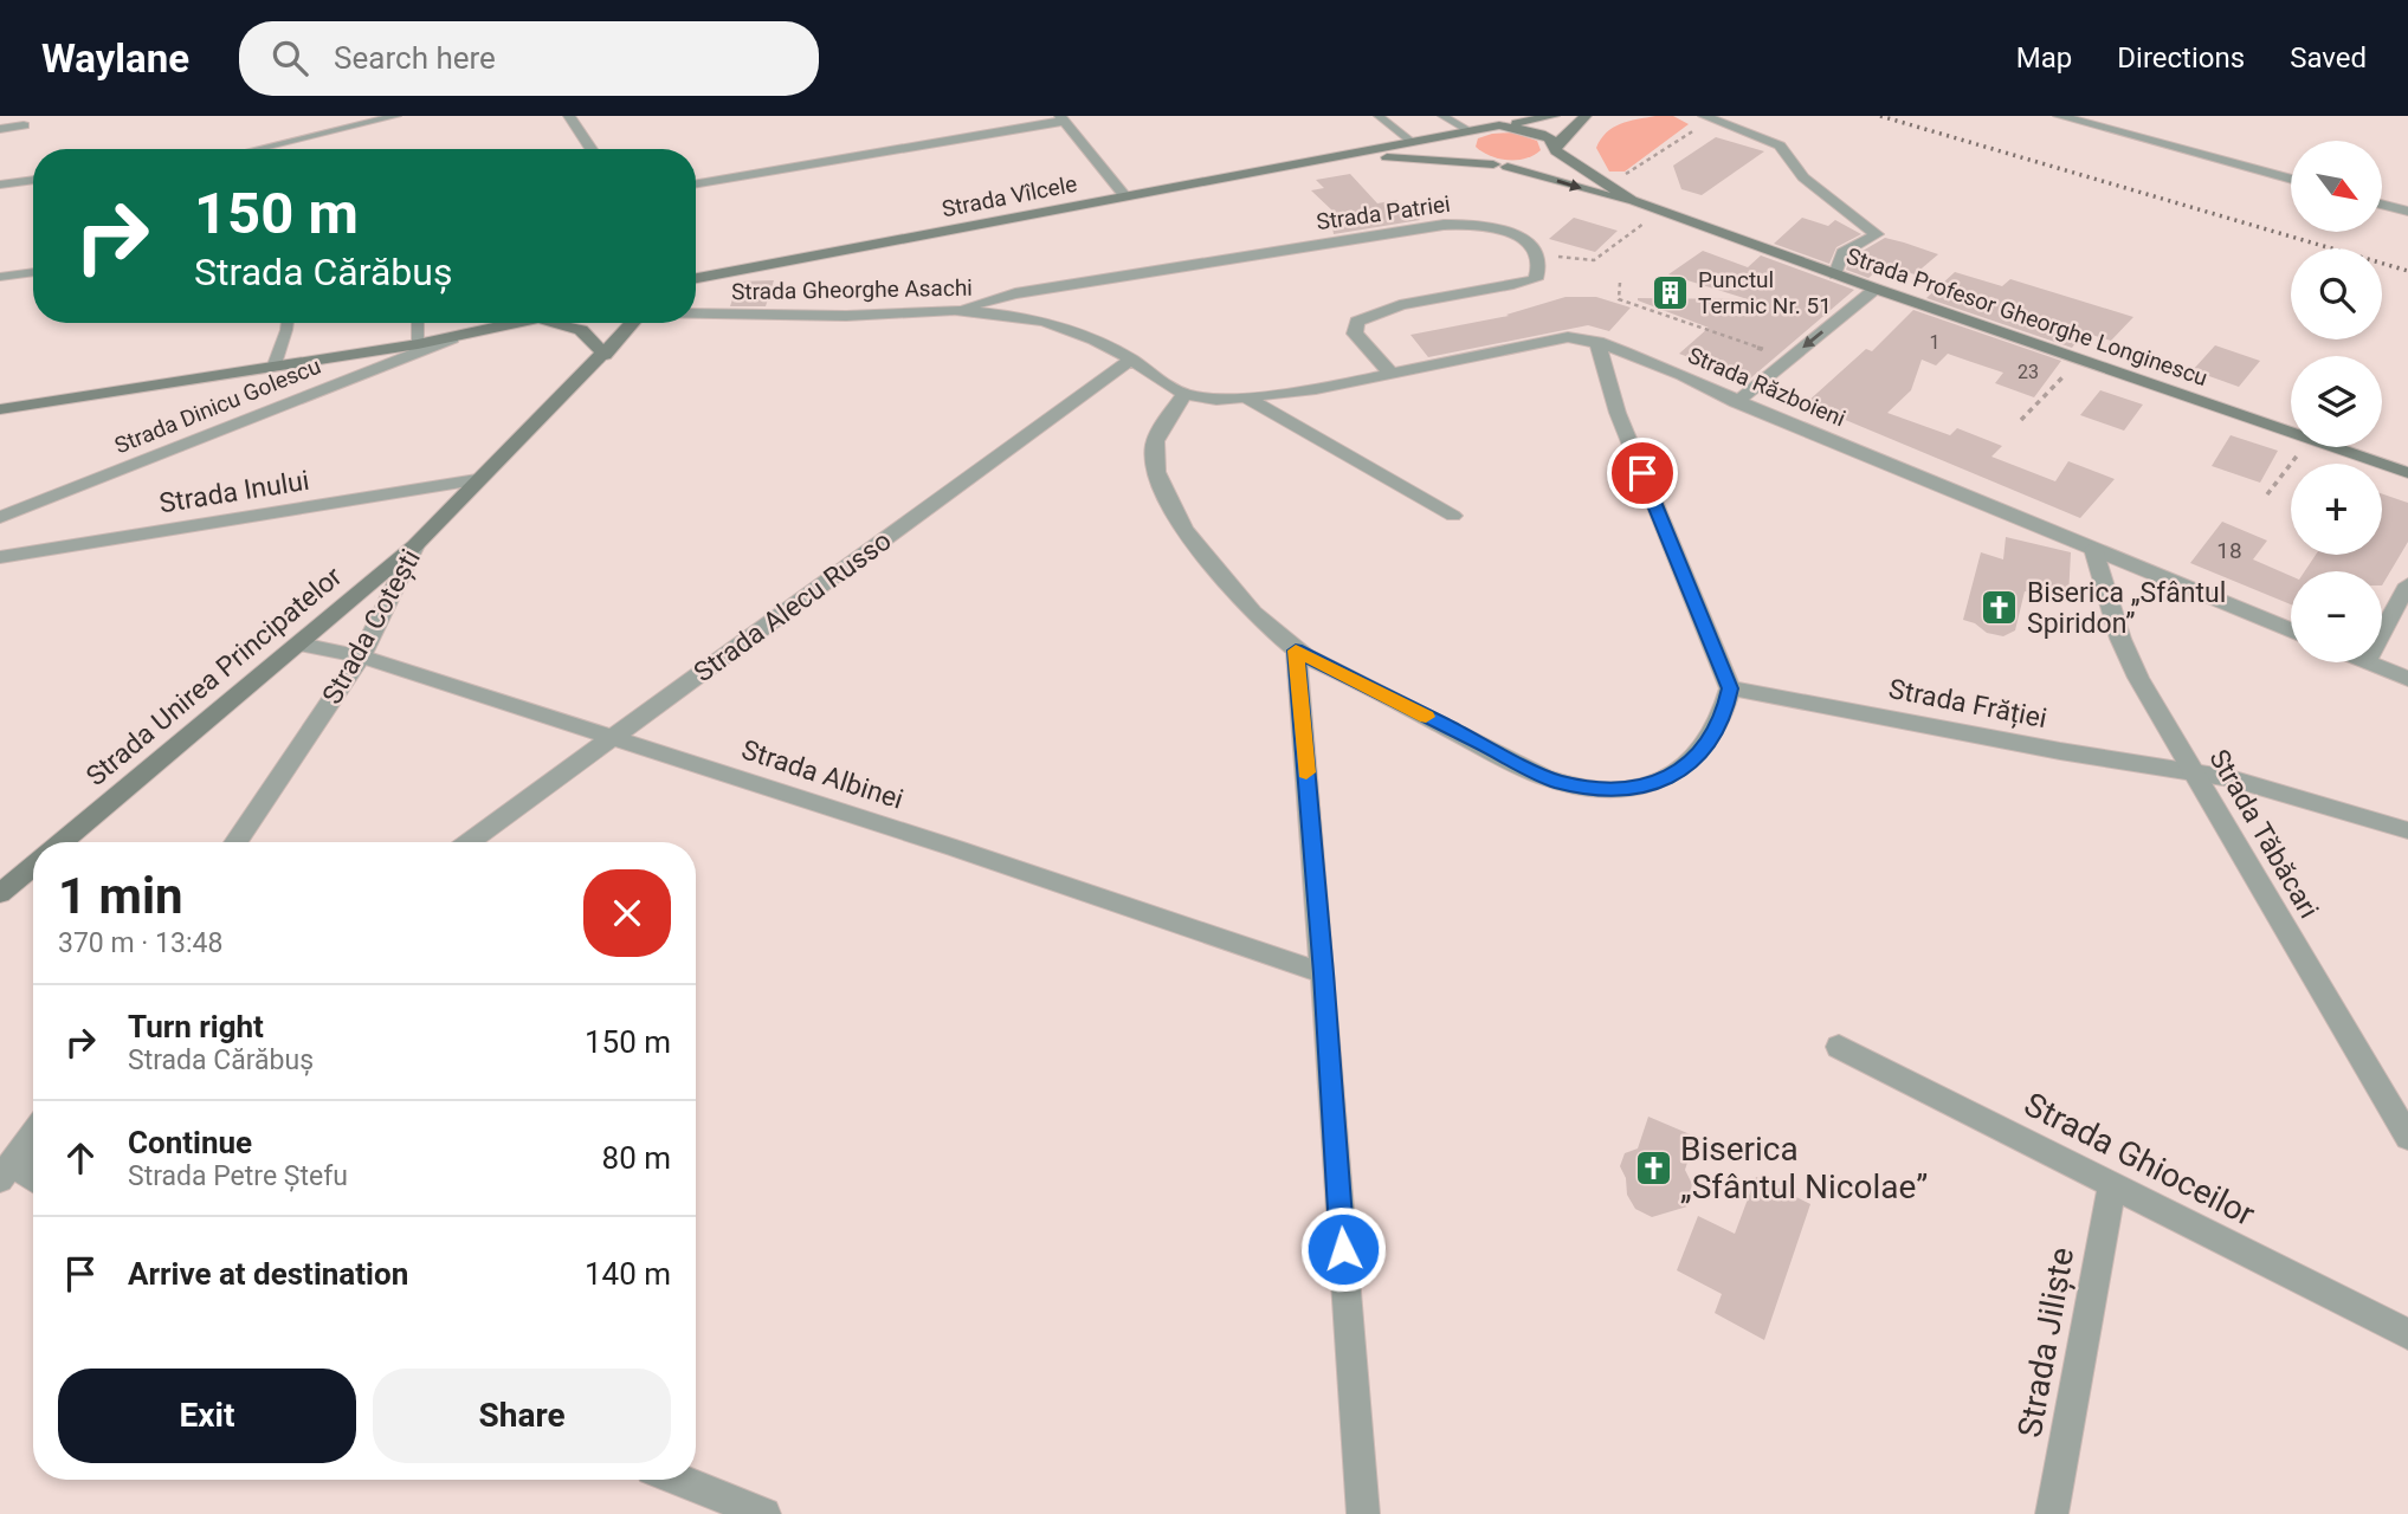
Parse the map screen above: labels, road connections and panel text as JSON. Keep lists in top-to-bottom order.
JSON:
{
  "streets": {
    "main road": [
      "Strada Vîlcele",
      "Strada Profesor Gheorghe Longinescu",
      "Strada Cotești",
      "Strada Unirea Principatelor"
    ],
    "street": [
      "Strada Patriei",
      "Strada Gheorghe Asachi",
      "Strada Războieni",
      "Strada Dinicu Golescu",
      "Strada Inului",
      "Strada Alecu Russo",
      "Strada Frăției",
      "Strada Albinei",
      "Strada Tăbăcari",
      "Strada Ghioceilor",
      "Strada Jiliște"
    ]
  },
  "crossings": [
    ["Strada Vîlcele", "Strada Profesor Gheorghe Longinescu"],
    ["Strada Patriei", "Strada Gheorghe Asachi"],
    ["Strada Gheorghe Asachi", "Strada Războieni"],
    ["Strada Gheorghe Asachi", "Strada Alecu Russo"],
    ["Strada Războieni", "Strada Tăbăcari"],
    ["Strada Inului", "Strada Cotești"],
    ["Strada Alecu Russo", "Strada Albinei"],
    ["Strada Cotești", "Strada Unirea Principatelor"],
    ["Strada Cotești", "Strada Albinei"],
    ["Strada Unirea Principatelor", "Strada Albinei"],
    ["Strada Frăției", "Strada Tăbăcari"],
    ["Strada Ghioceilor", "Strada Jiliște"]
  ],
  "places": {
    "building": ["Punctul Termic Nr. 51"],
    "church": ["Biserica „Sfântul Spiridon”", "Biserica „Sfântul Nicolae”"]
  },
  "house_numbers": ["1", "23", "18"],
  "north": "bottom right",
  "page": {
    "header": "Waylane",
    "search": "Search here",
    "nav": ["Map", "Directions", "Saved"],
    "map_buttons": ["+", "−"],
    "turn": ["150 m", "Strada Cărăbuș"],
    "heading": ["1 min", "370 m · 13:48"],
    "list": [
      {
        "name": "Turn right",
        "note": "Strada Cărăbuș",
        "value": "150 m"
      },
      {
        "name": "Continue",
        "note": "Strada Petre Ștefu",
        "value": "80 m"
      },
      {
        "name": "Arrive at destination",
        "value": "140 m"
      }
    ],
    "buttons": ["Exit", "Share"]
  }
}
